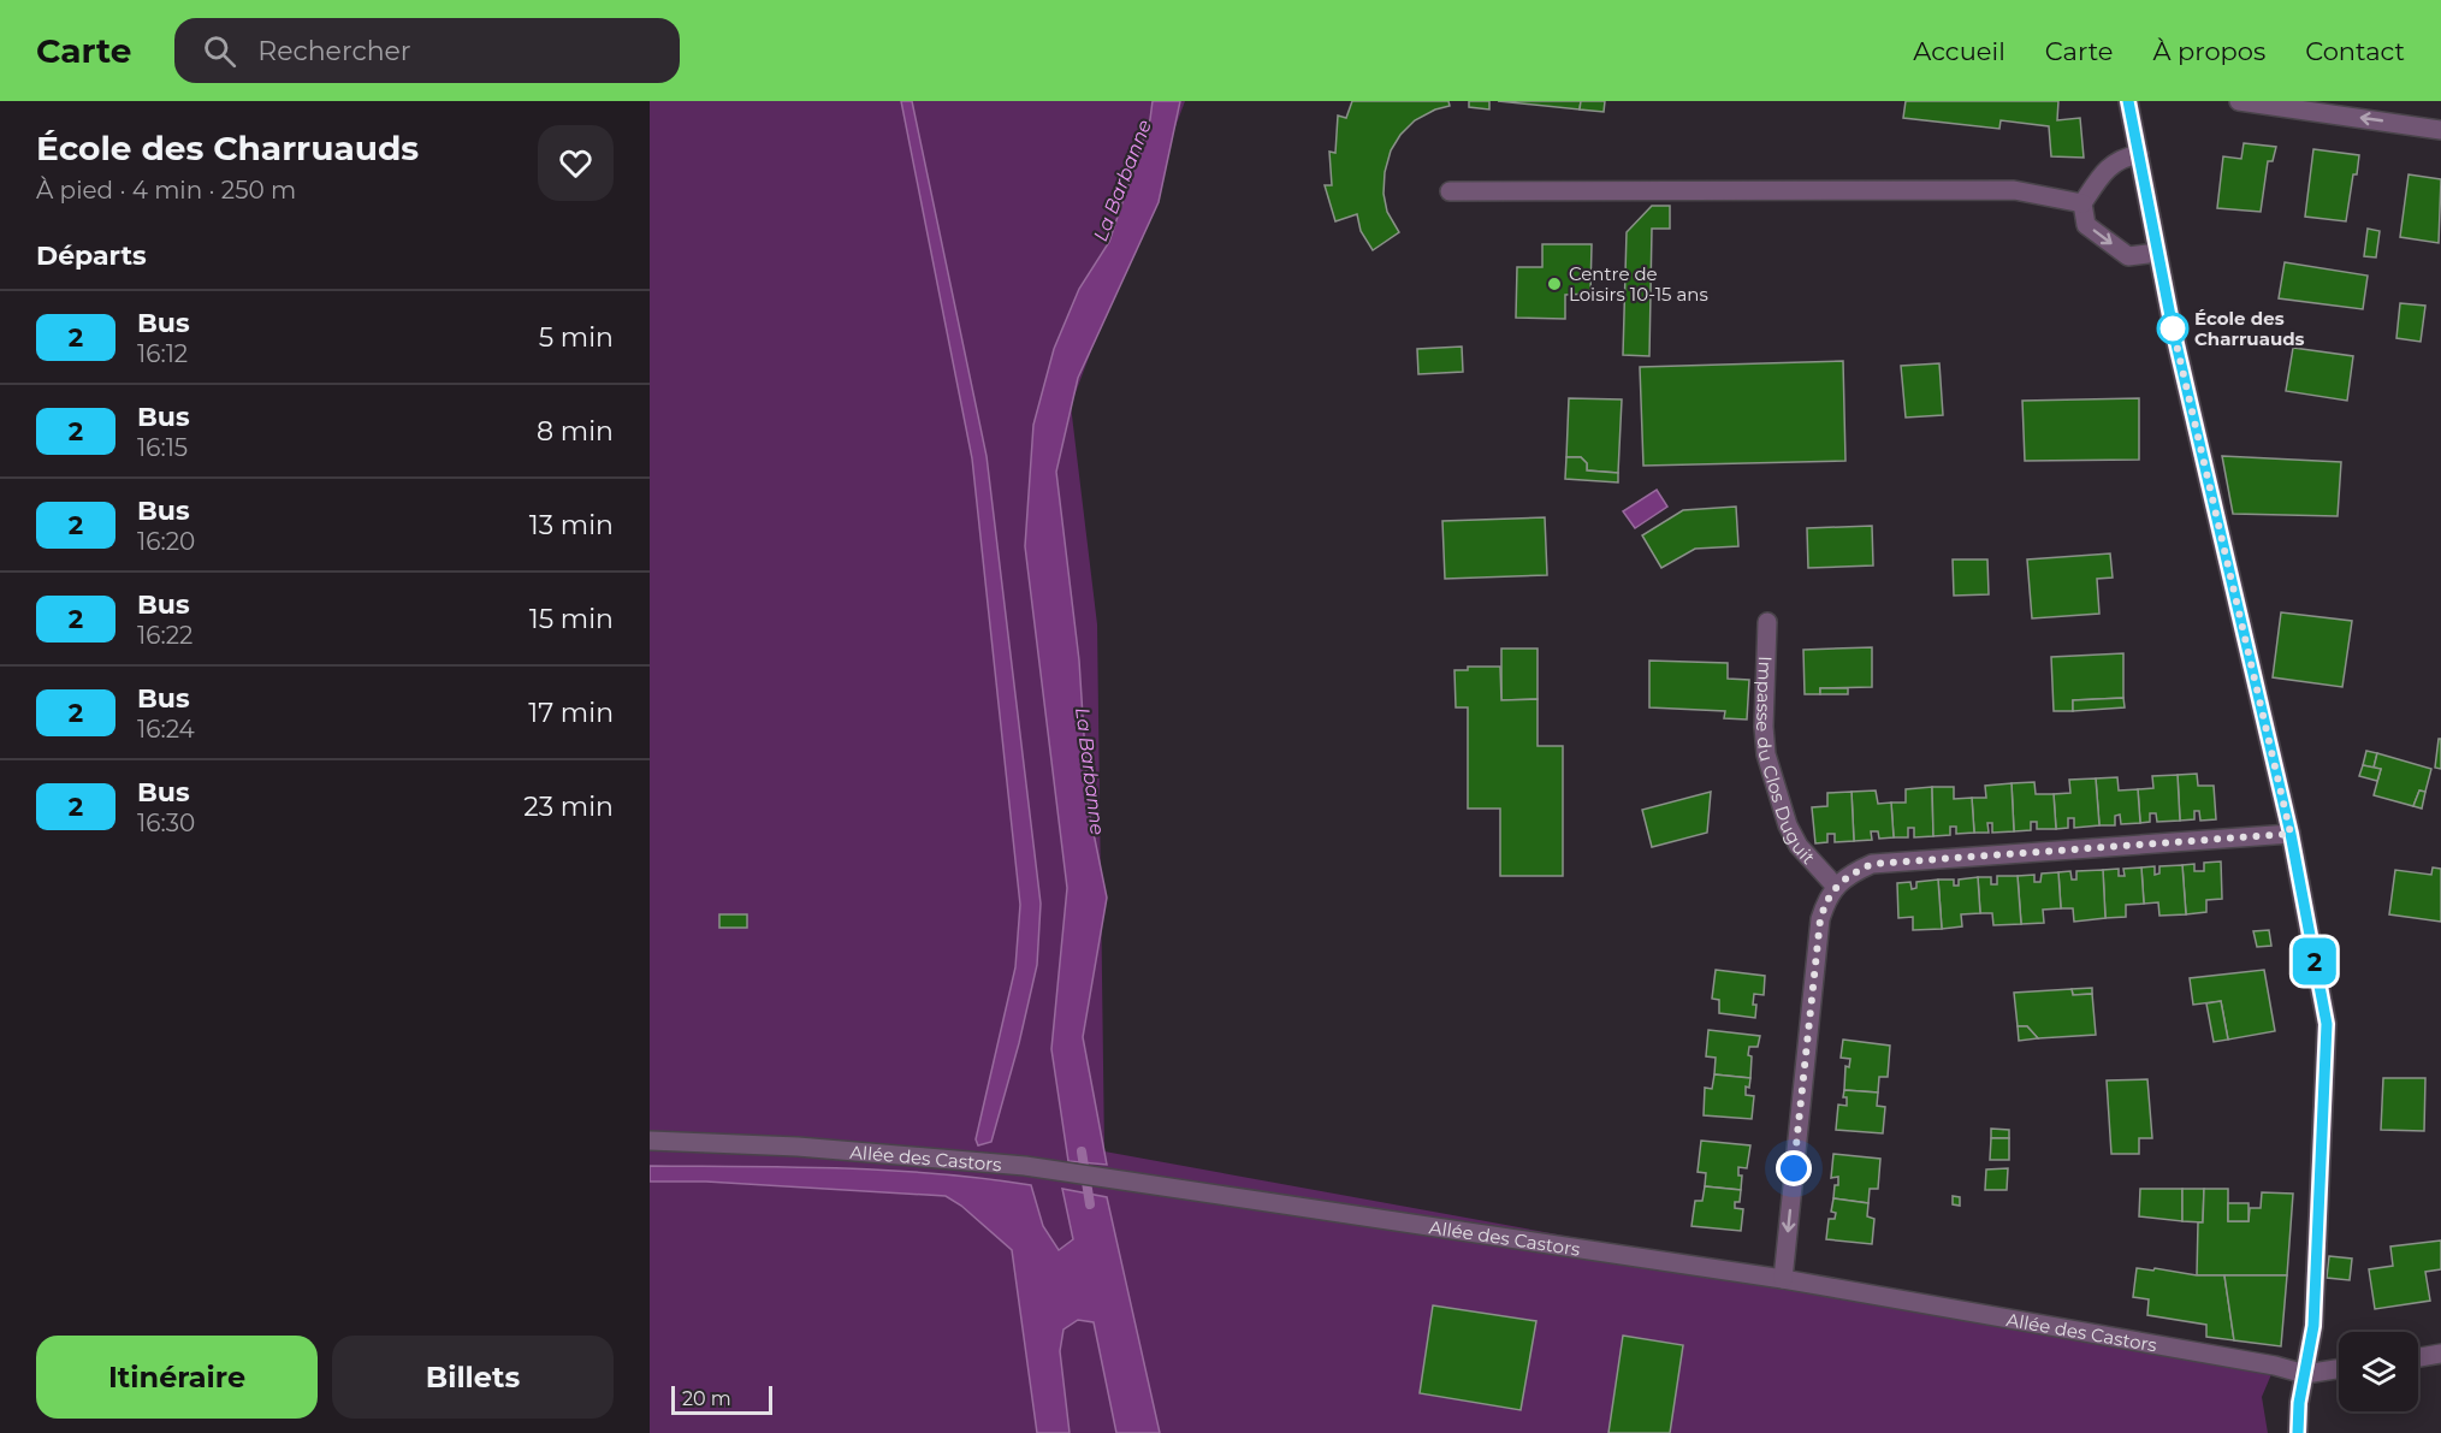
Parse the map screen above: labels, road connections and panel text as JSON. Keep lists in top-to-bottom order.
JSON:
{
  "streets": {
    "street": ["Impasse du Clos Duguit", "Allée des Castors"]
  },
  "water": ["La Barbanne"],
  "places": ["Centre de Loisirs 10-15 ans", "École des Charruauds"],
  "lines": ["bus line 2"],
  "scale_bar": "20 m",
  "page": {
    "header": "Carte",
    "search": "Rechercher",
    "nav": [
      "Accueil",
      "Carte",
      "À propos",
      "Contact"
    ],
    "heading": [
      ["École des Charruauds", "À pied · 4 min · 250 m"],
      "Départs"
    ],
    "on_map": "2",
    "list": [
      {
        "mark": "2",
        "name": "Bus",
        "note": "16:12",
        "value": "5 min"
      },
      {
        "mark": "2",
        "name": "Bus",
        "note": "16:15",
        "value": "8 min"
      },
      {
        "mark": "2",
        "name": "Bus",
        "note": "16:20",
        "value": "13 min"
      },
      {
        "mark": "2",
        "name": "Bus",
        "note": "16:22",
        "value": "15 min"
      },
      {
        "mark": "2",
        "name": "Bus",
        "note": "16:24",
        "value": "17 min"
      },
      {
        "mark": "2",
        "name": "Bus",
        "note": "16:30",
        "value": "23 min"
      }
    ],
    "buttons": ["Itinéraire", "Billets"],
    "scale": "20 m"
  }
}
